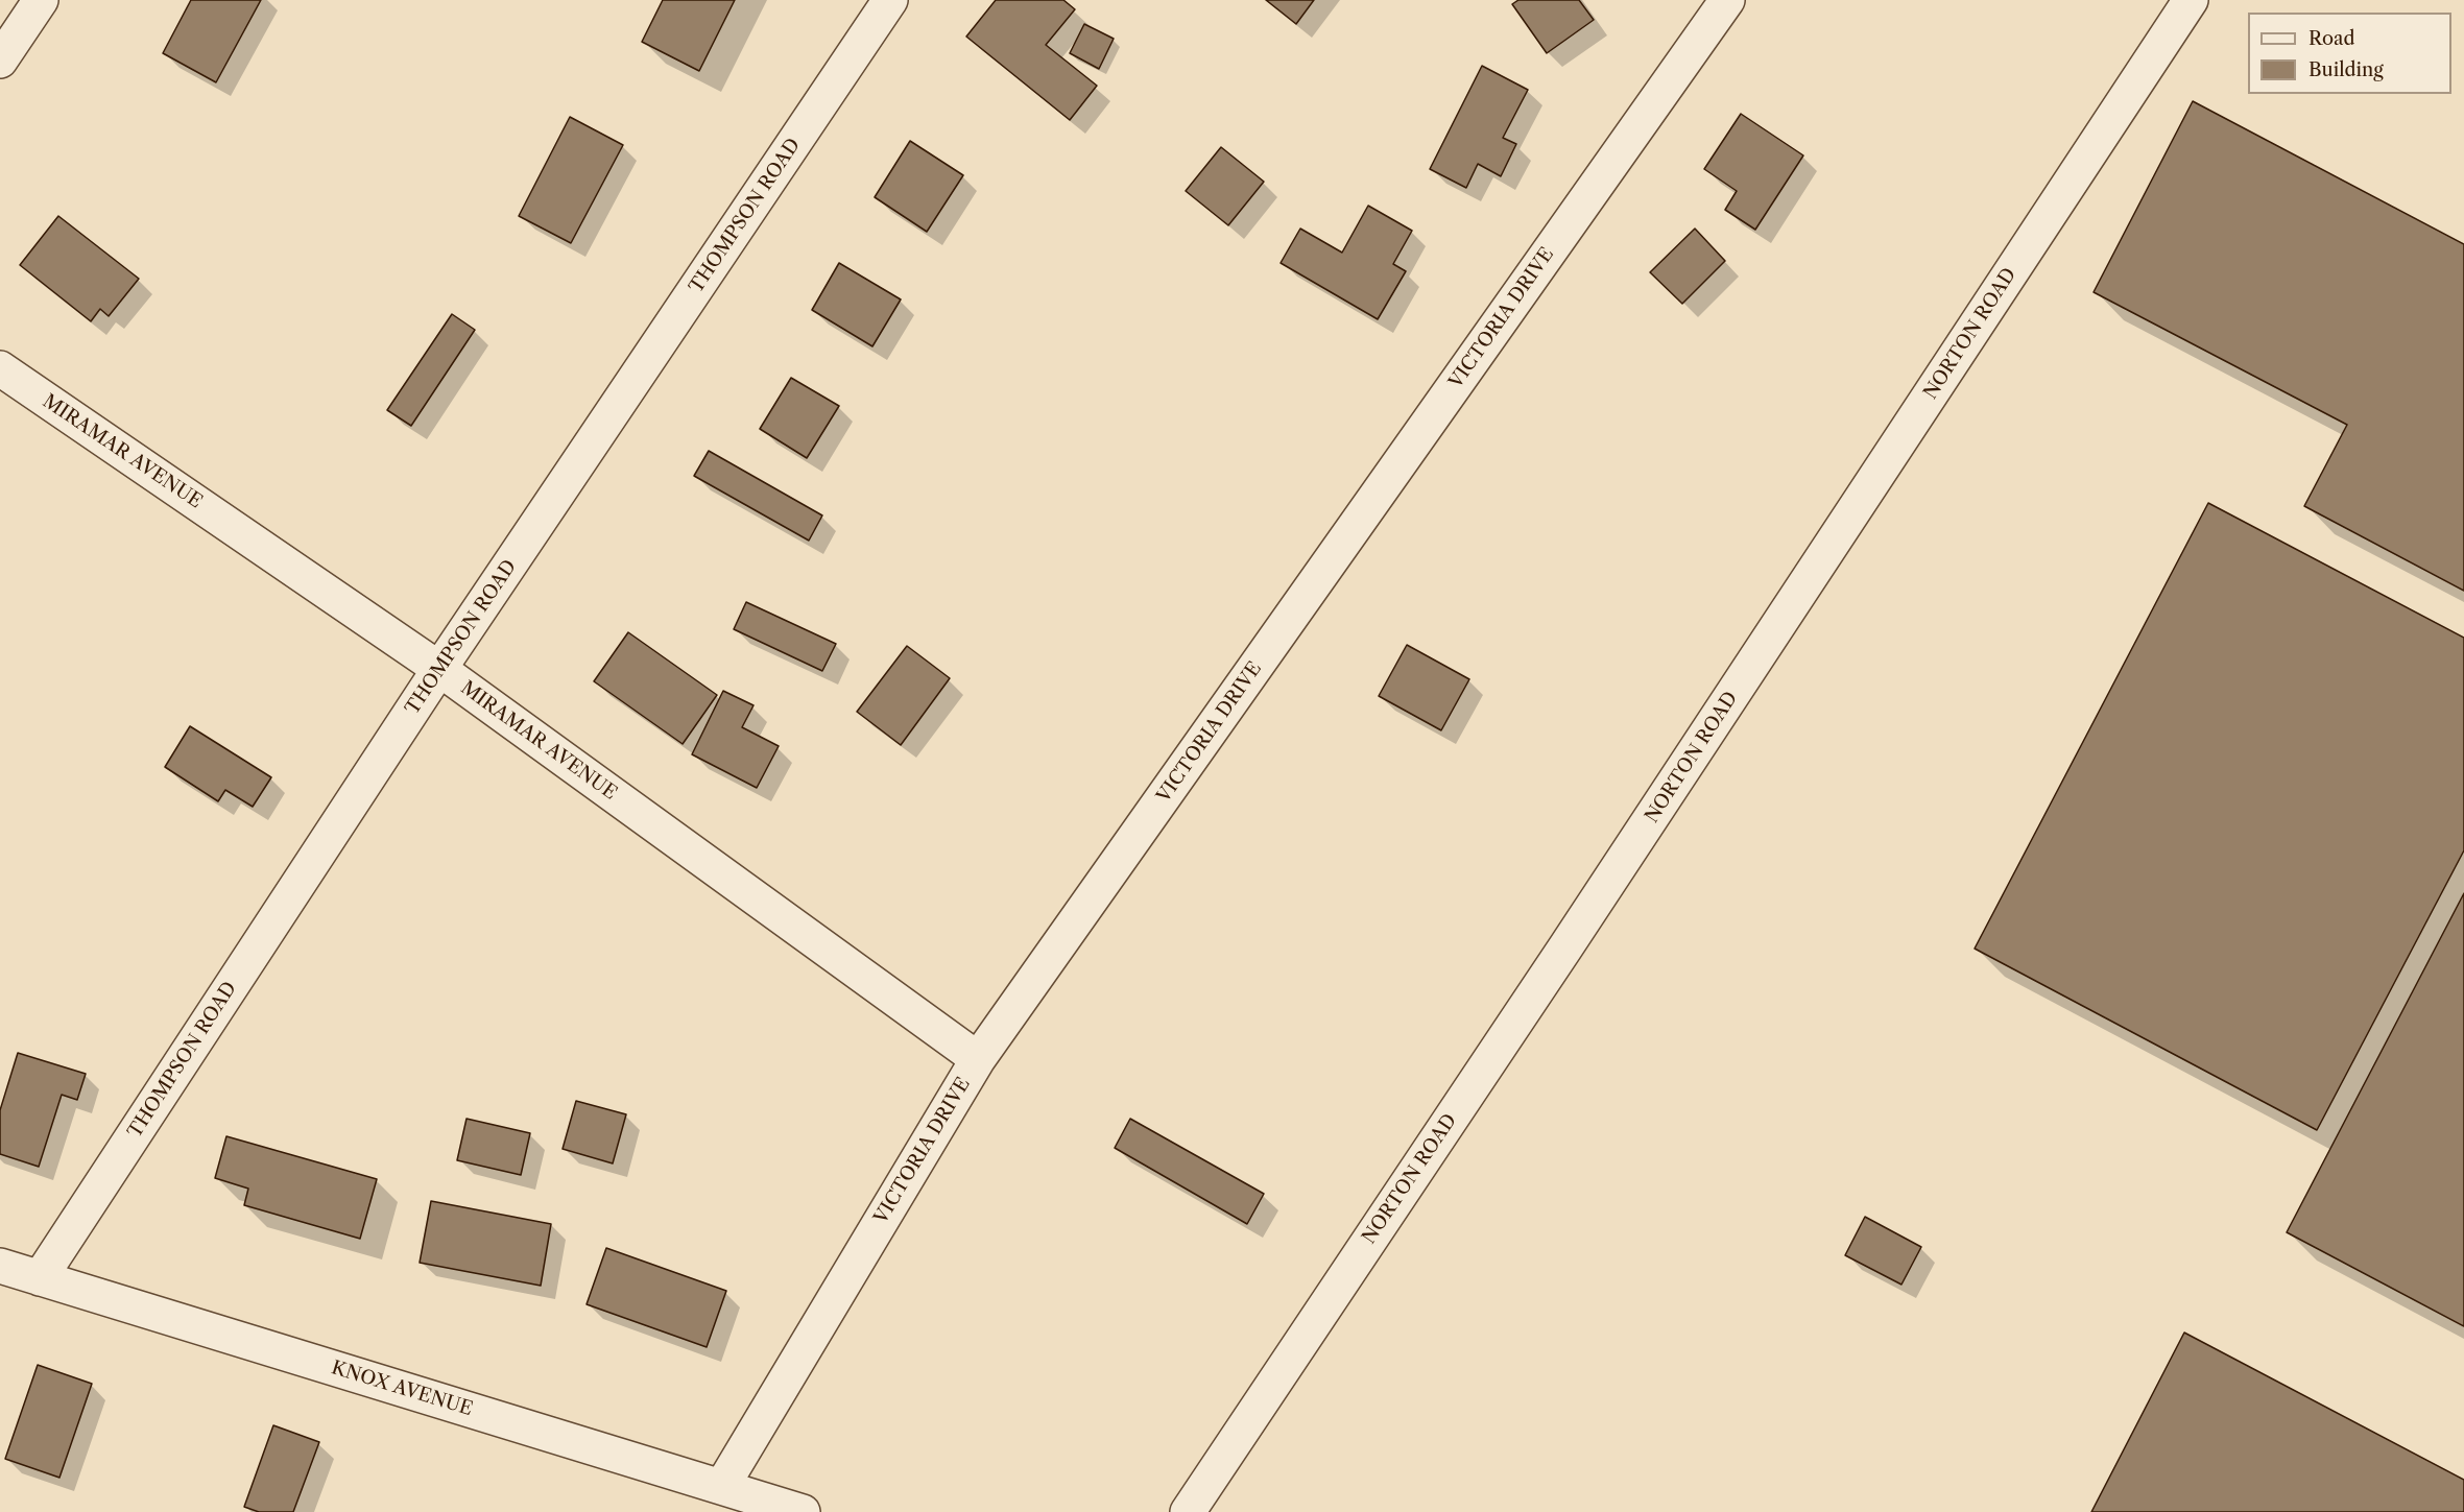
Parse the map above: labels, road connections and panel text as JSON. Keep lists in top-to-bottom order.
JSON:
{
  "streets": {
    "street": [
      "THOMPSON ROAD",
      "VICTORIA DRIVE",
      "NORTON ROAD",
      "MIRAMAR AVENUE",
      "KNOX AVENUE"
    ]
  },
  "crossings": [
    ["THOMPSON ROAD", "MIRAMAR AVENUE"],
    ["THOMPSON ROAD", "KNOX AVENUE"],
    ["VICTORIA DRIVE", "MIRAMAR AVENUE"],
    ["VICTORIA DRIVE", "KNOX AVENUE"]
  ],
  "legend": ["Road", "Building"]
}
